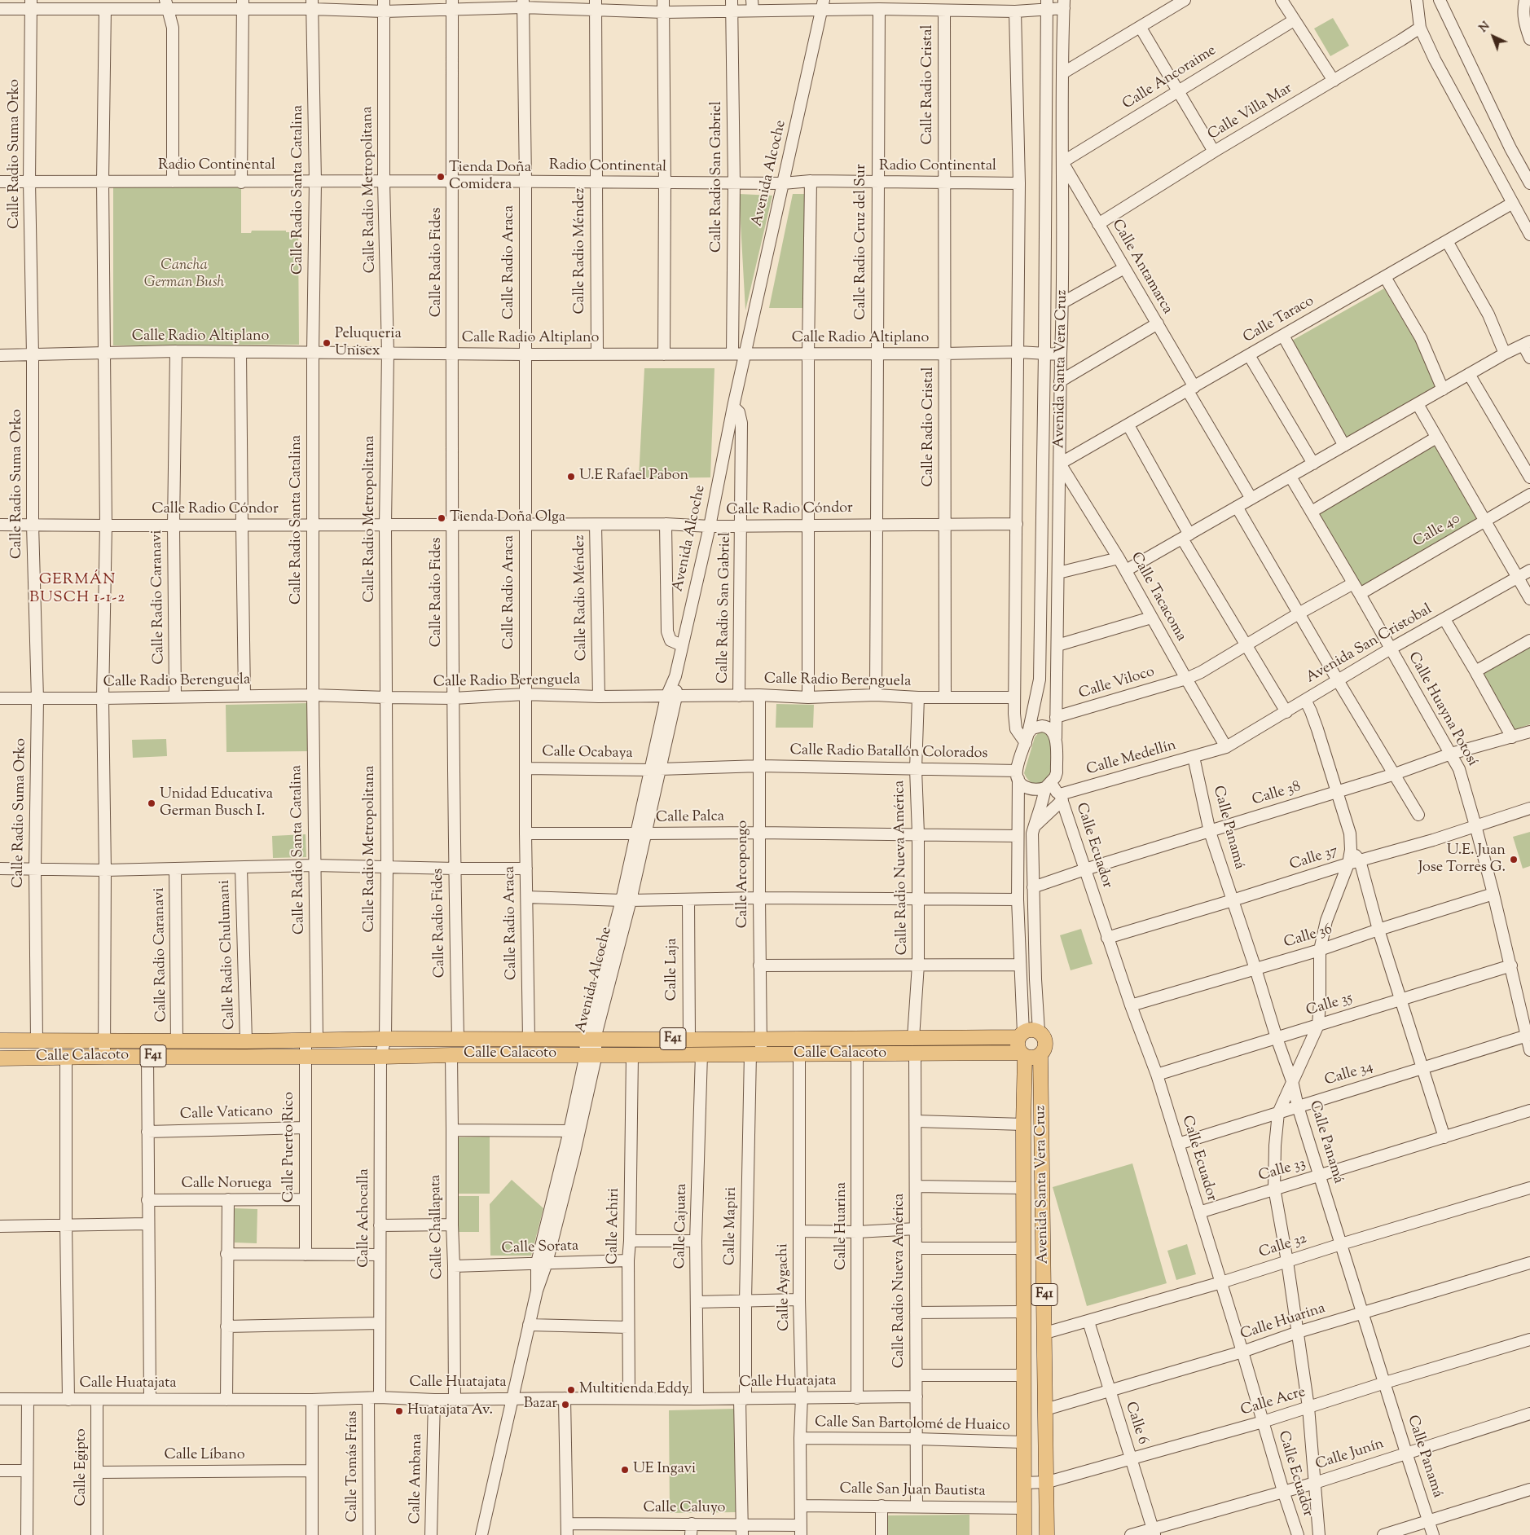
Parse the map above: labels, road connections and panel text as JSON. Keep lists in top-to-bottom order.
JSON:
{
  "streets": {
    "main road": ["Avenida Santa Vera Cruz", "F41", "Calle Calacoto"],
    "street": [
      "Calle Ancoraime",
      "Calle Radio Cristal",
      "Calle Villa Mar",
      "Calle Radio Suma Orko",
      "Radio Continental",
      "Avenida Alcoche",
      "Calle Radio San Gabriel",
      "Calle Radio Santa Catalina",
      "Calle Radio Metropolitana",
      "Calle Radio Cruz del Sur",
      "Calle Radio Méndez",
      "Calle Radio Fides",
      "Calle Radio Araca",
      "Calle Antamarca",
      "Calle Taraco",
      "Calle Radio Altiplano",
      "Calle Radio Cóndor",
      "Calle 40",
      "Calle Radio Caranavi",
      "Calle Tacacoma",
      "Avenida San Cristobal",
      "Calle Radio Berenguela",
      "Calle Viloco",
      "Calle Huayna Potosí",
      "Calle Radio Batallón Colorados",
      "Calle Ocabaya",
      "Calle Medellín",
      "Calle 38",
      "Calle Palca",
      "Calle Panamá",
      "Calle Ecuador",
      "Calle 37",
      "Calle Radio Nueva América",
      "Calle Arcopongo",
      "Calle 36",
      "Calle Radio Chulumani",
      "Calle Laja",
      "Calle 35",
      "Calle 34",
      "Calle Vaticano",
      "Calle Puerto Rico",
      "Calle 33",
      "Calle Noruega",
      "Calle Achocalla",
      "Calle Achiri",
      "Calle Cajuata",
      "Calle Mapiri",
      "Calle Huarina",
      "Calle Challapata",
      "Calle 32",
      "Calle Sorata",
      "Calle Aygachi",
      "Calle Huatajata",
      "Calle Acre",
      "Calle 6",
      "Calle San Bartolomé de Huaico",
      "Calle Junín",
      "Calle Líbano",
      "Calle Tomás Frías",
      "Calle Egipto",
      "Calle Ambana",
      "Calle San Juan Bautista",
      "Calle Caluyo"
    ]
  },
  "crossings": [
    ["Calle Ancoraime", "Calle Antamarca"],
    ["Calle Ancoraime", "Avenida Santa Vera Cruz"],
    ["Calle Radio Cristal", "Radio Continental"],
    ["Calle Radio Cristal", "Calle Radio Altiplano"],
    ["Calle Radio Cristal", "Calle Radio Cóndor"],
    ["Calle Radio Cristal", "Calle Radio Berenguela"],
    ["Calle Villa Mar", "Calle Antamarca"],
    ["Calle Radio Suma Orko", "Radio Continental"],
    ["Calle Radio Suma Orko", "Calle Radio Altiplano"],
    ["Calle Radio Suma Orko", "Calle Radio Cóndor"],
    ["Calle Radio Suma Orko", "Calle Radio Berenguela"],
    ["Calle Radio Suma Orko", "Calle Calacoto"],
    ["Radio Continental", "Avenida Alcoche"],
    ["Radio Continental", "Calle Radio San Gabriel"],
    ["Radio Continental", "Calle Radio Santa Catalina"],
    ["Radio Continental", "Calle Radio Metropolitana"],
    ["Radio Continental", "Calle Radio Cruz del Sur"],
    ["Radio Continental", "Calle Radio Méndez"],
    ["Radio Continental", "Calle Radio Fides"],
    ["Radio Continental", "Calle Radio Araca"],
    ["Avenida Alcoche", "Calle Radio San Gabriel"],
    ["Avenida Alcoche", "Calle Radio Altiplano"],
    ["Avenida Alcoche", "Calle Radio Cóndor"],
    ["Avenida Alcoche", "Calle Radio Berenguela"],
    ["Avenida Alcoche", "Calle Ocabaya"],
    ["Avenida Alcoche", "Calle Palca"],
    ["Avenida Alcoche", "Calle Calacoto"],
    ["Avenida Alcoche", "Calle Sorata"],
    ["Avenida Alcoche", "Calle Huatajata"],
    ["Calle Radio San Gabriel", "Calle Radio Altiplano"],
    ["Calle Radio San Gabriel", "Calle Radio Cóndor"],
    ["Calle Radio San Gabriel", "Calle Radio Berenguela"],
    ["Calle Radio Santa Catalina", "Calle Radio Altiplano"],
    ["Calle Radio Santa Catalina", "Calle Radio Cóndor"],
    ["Calle Radio Santa Catalina", "Calle Radio Berenguela"],
    ["Calle Radio Santa Catalina", "Calle Calacoto"],
    ["Calle Radio Santa Catalina", "Calle Puerto Rico"],
    ["Calle Radio Metropolitana", "Calle Radio Altiplano"],
    ["Calle Radio Metropolitana", "Calle Radio Cóndor"],
    ["Calle Radio Metropolitana", "Calle Radio Berenguela"],
    ["Calle Radio Metropolitana", "Calle Calacoto"],
    ["Calle Radio Metropolitana", "Calle Achocalla"],
    ["Calle Radio Cruz del Sur", "Calle Radio Altiplano"],
    ["Calle Radio Cruz del Sur", "Calle Radio Cóndor"],
    ["Calle Radio Cruz del Sur", "Calle Radio Berenguela"],
    ["Calle Radio Méndez", "Calle Radio Altiplano"],
    ["Calle Radio Méndez", "Calle Radio Cóndor"],
    ["Calle Radio Méndez", "Calle Radio Berenguela"],
    ["Calle Radio Fides", "Calle Radio Altiplano"],
    ["Calle Radio Fides", "Calle Radio Cóndor"],
    ["Calle Radio Fides", "Calle Radio Berenguela"],
    ["Calle Radio Fides", "Calle Calacoto"],
    ["Calle Radio Araca", "Calle Radio Altiplano"],
    ["Calle Radio Araca", "Calle Radio Cóndor"],
    ["Calle Radio Araca", "Calle Radio Berenguela"],
    ["Calle Radio Araca", "Calle Ocabaya"],
    ["Calle Radio Araca", "Calle Palca"],
    ["Calle Radio Araca", "Calle Calacoto"],
    ["Calle Antamarca", "Calle Taraco"],
    ["Calle Antamarca", "Avenida Santa Vera Cruz"],
    ["Calle Taraco", "Avenida Santa Vera Cruz"],
    ["Calle Taraco", "Calle Tacacoma"],
    ["Calle Radio Altiplano", "Avenida Santa Vera Cruz"],
    ["Calle Radio Altiplano", "Calle Radio Caranavi"],
    ["Avenida Santa Vera Cruz", "Calle Tacacoma"],
    ["Avenida Santa Vera Cruz", "Calle Viloco"],
    ["Avenida Santa Vera Cruz", "Calle Radio Batallón Colorados"],
    ["Avenida Santa Vera Cruz", "Calle Calacoto"],
    ["Avenida Santa Vera Cruz", "Calle Huarina"],
    ["Avenida Santa Vera Cruz", "Calle 32"],
    ["Avenida Santa Vera Cruz", "Calle Acre"],
    ["Avenida Santa Vera Cruz", "Calle San Bartolomé de Huaico"],
    ["Avenida Santa Vera Cruz", "Calle San Juan Bautista"],
    ["Calle Radio Cóndor", "Calle Radio Caranavi"],
    ["Calle 40", "Calle Huayna Potosí"],
    ["Calle Radio Caranavi", "Calle Radio Berenguela"],
    ["Calle Radio Caranavi", "Calle Calacoto"],
    ["Calle Tacacoma", "Avenida San Cristobal"],
    ["Calle Tacacoma", "Calle Viloco"],
    ["Calle Tacacoma", "Calle Medellín"],
    ["Avenida San Cristobal", "Calle Huayna Potosí"],
    ["Avenida San Cristobal", "Calle Medellín"],
    ["Calle Radio Berenguela", "Calle Radio Nueva América"],
    ["Calle Radio Berenguela", "Calle Arcopongo"],
    ["Calle Huayna Potosí", "Calle 38"],
    ["Calle Huayna Potosí", "Calle 37"],
    ["Calle Huayna Potosí", "Calle 36"],
    ["Calle Huayna Potosí", "Calle 35"],
    ["Calle Huayna Potosí", "Calle 34"],
    ["Calle Radio Batallón Colorados", "Calle Ocabaya"],
    ["Calle Radio Batallón Colorados", "Calle Radio Nueva América"],
    ["Calle Radio Batallón Colorados", "Calle Arcopongo"],
    ["Calle Ocabaya", "Calle Arcopongo"],
    ["Calle Medellín", "Calle Panamá"],
    ["Calle Medellín", "Calle Ecuador"],
    ["Calle 38", "Calle Panamá"],
    ["Calle 38", "Calle Ecuador"],
    ["Calle Palca", "Calle Radio Nueva América"],
    ["Calle Palca", "Calle Arcopongo"],
    ["Calle Panamá", "Calle 37"],
    ["Calle Panamá", "Calle 36"],
    ["Calle Panamá", "Calle 35"],
    ["Calle Panamá", "Calle 34"],
    ["Calle Panamá", "Calle 33"],
    ["Calle Panamá", "Calle Huarina"],
    ["Calle Panamá", "Calle 32"],
    ["Calle Panamá", "Calle Acre"],
    ["Calle Panamá", "Calle Junín"],
    ["Calle Ecuador", "Calle 37"],
    ["Calle Ecuador", "Calle 36"],
    ["Calle Ecuador", "Calle 35"],
    ["Calle Ecuador", "Calle 34"],
    ["Calle Ecuador", "Calle 33"],
    ["Calle Ecuador", "Calle Huarina"],
    ["Calle Ecuador", "Calle 32"],
    ["Calle Ecuador", "Calle Acre"],
    ["Calle Ecuador", "Calle Junín"],
    ["Calle Radio Nueva América", "Calle Calacoto"],
    ["Calle Radio Nueva América", "Calle Huatajata"],
    ["Calle Radio Nueva América", "Calle San Bartolomé de Huaico"],
    ["Calle Radio Nueva América", "Calle San Juan Bautista"],
    ["Calle Arcopongo", "Calle Calacoto"],
    ["Calle Arcopongo", "Calle Mapiri"],
    ["Calle Radio Chulumani", "Calle Calacoto"],
    ["Calle Laja", "Calle Calacoto"],
    ["Calle Calacoto", "Calle Puerto Rico"],
    ["Calle Calacoto", "Calle Achocalla"],
    ["Calle Calacoto", "Calle Achiri"],
    ["Calle Calacoto", "Calle Cajuata"],
    ["Calle Calacoto", "Calle Mapiri"],
    ["Calle Calacoto", "Calle Huarina"],
    ["Calle Calacoto", "Calle Challapata"],
    ["Calle Calacoto", "Calle Aygachi"],
    ["Calle Vaticano", "Calle Puerto Rico"],
    ["Calle Puerto Rico", "Calle Noruega"],
    ["Calle Achocalla", "Calle Huatajata"],
    ["Calle Achocalla", "Calle Tomás Frías"],
    ["Calle Achiri", "Calle Sorata"],
    ["Calle Achiri", "Calle Huatajata"],
    ["Calle Cajuata", "Calle Huatajata"],
    ["Calle Mapiri", "Calle Huatajata"],
    ["Calle Mapiri", "Calle Caluyo"],
    ["Calle Huarina", "Calle Huatajata"],
    ["Calle Huarina", "Calle 6"],
    ["Calle Challapata", "Calle Sorata"],
    ["Calle Challapata", "Calle Huatajata"],
    ["Calle 32", "Calle 6"],
    ["Calle Aygachi", "Calle Huatajata"],
    ["Calle Aygachi", "Calle San Bartolomé de Huaico"],
    ["Calle Aygachi", "Calle San Juan Bautista"],
    ["Calle Aygachi", "Calle Caluyo"],
    ["Calle Huatajata", "Calle Tomás Frías"],
    ["Calle Huatajata", "Calle Egipto"],
    ["Calle Huatajata", "Calle Ambana"],
    ["Calle Acre", "Calle 6"],
    ["Calle 6", "Calle Junín"],
    ["Calle Líbano", "Calle Egipto"]
  ],
  "districts": ["GERMÁN BUSCH 1-1-2"],
  "parks": ["Cancha German Bush"],
  "places": [
    "Tienda Doña Comidera",
    "Peluqueria Unisex",
    "U.E Rafael Pabon",
    "Tienda Doña Olga",
    "Unidad Educativa German Busch I.",
    "U.E. Juan Jose Torres G.",
    "Multitienda Eddy",
    "Bazar",
    "Huatajata Av.",
    "UE Ingavi"
  ],
  "north": "top left"
}
